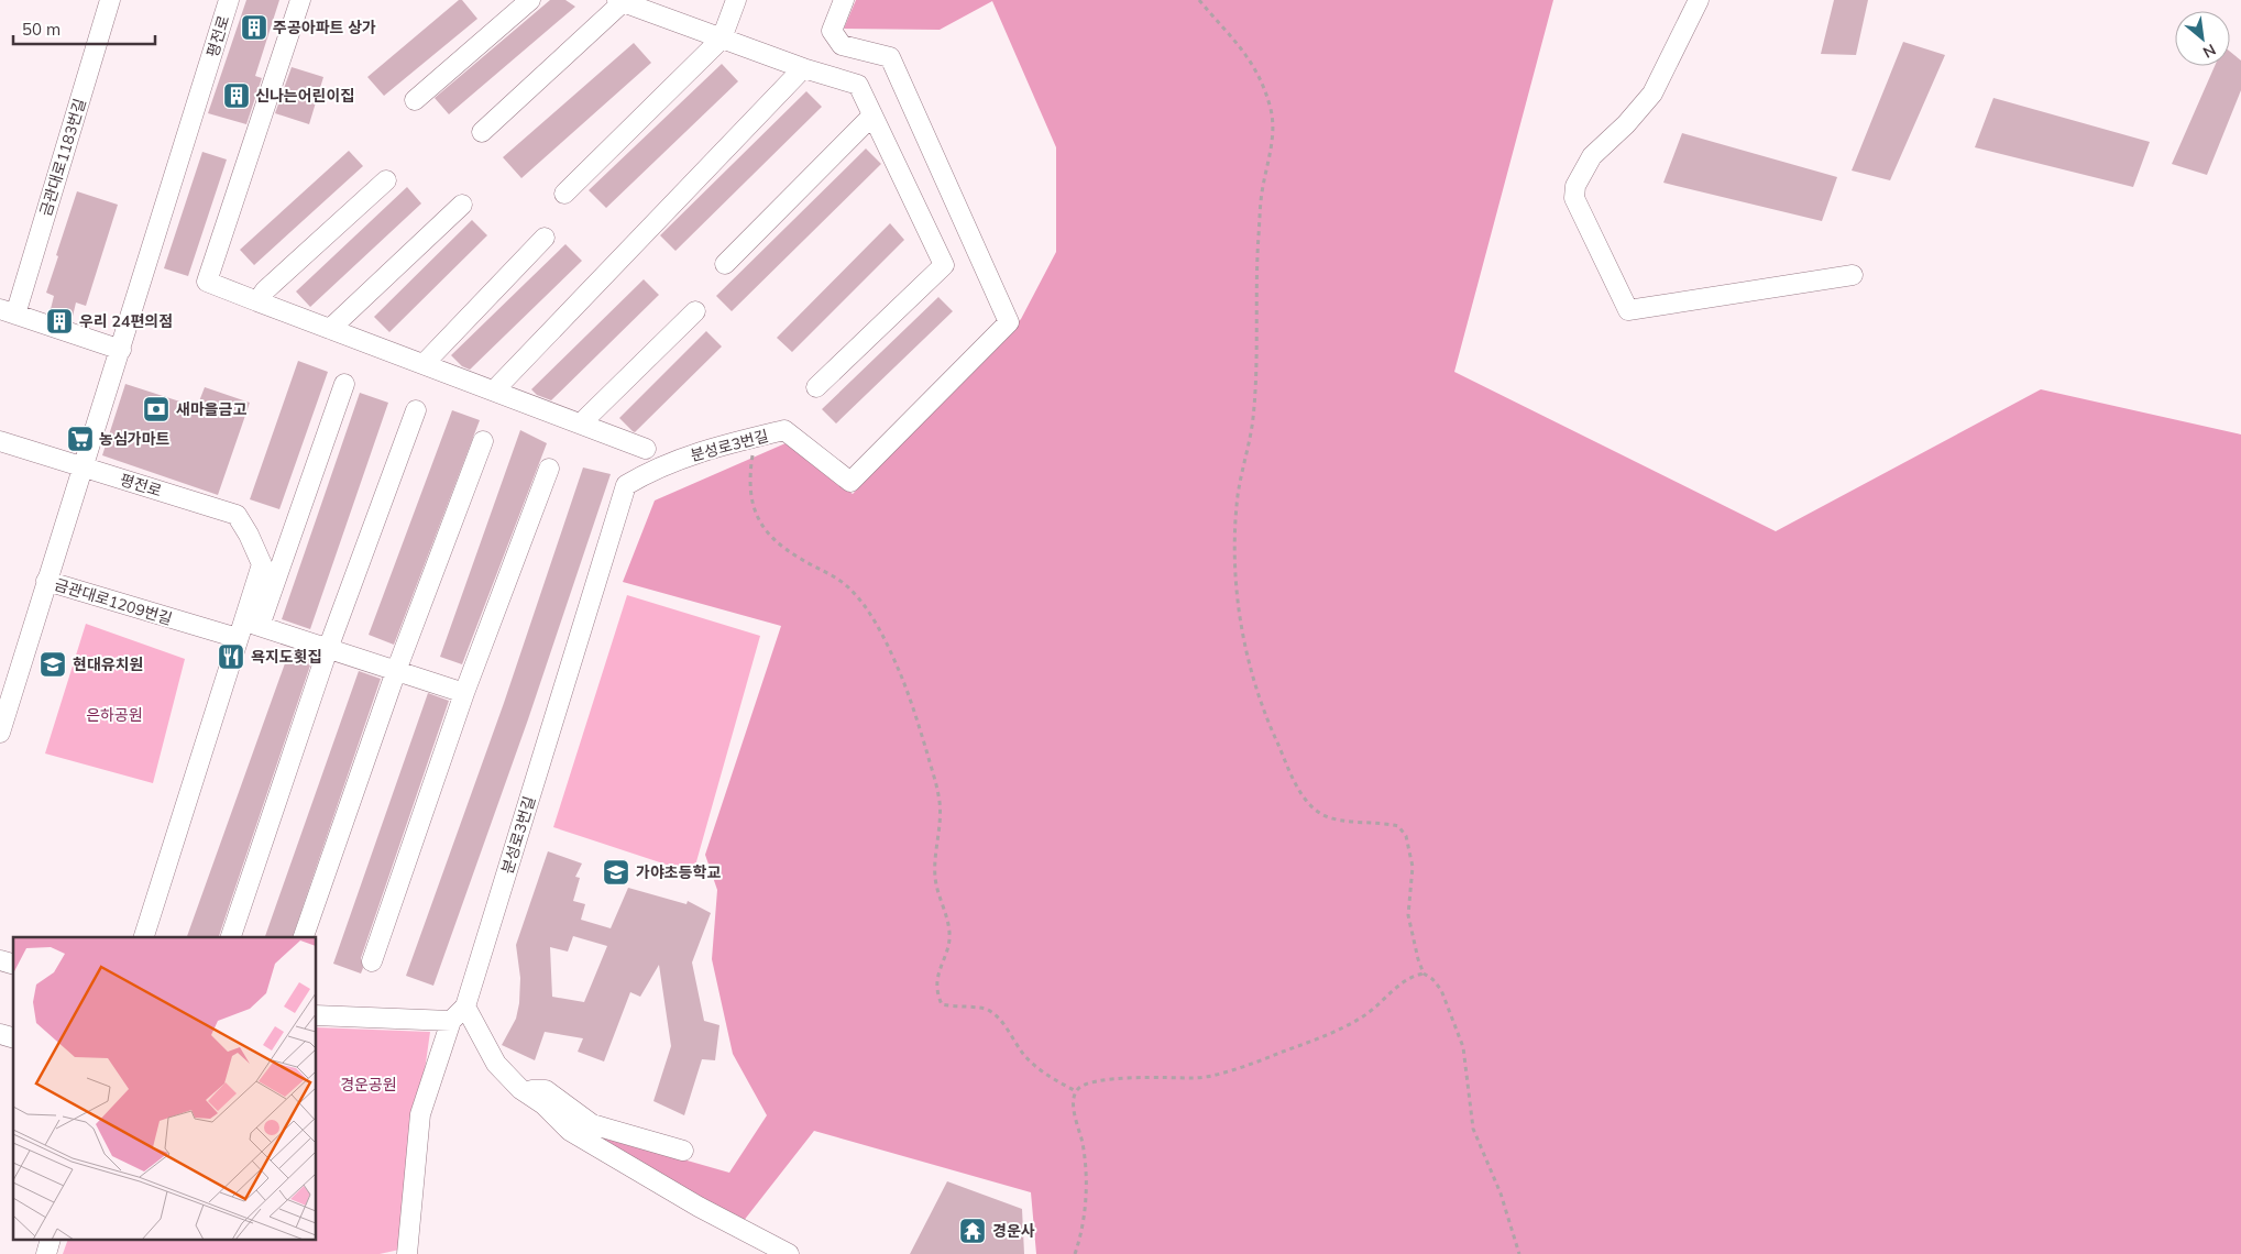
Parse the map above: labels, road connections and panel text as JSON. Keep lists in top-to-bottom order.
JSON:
{
  "streets": {
    "street": [
      "평전로",
      "금관대로1183번길",
      "분성로3번길",
      "금관대로1209번길"
    ]
  },
  "crossings": [
    ["평전로", "금관대로1183번길"],
    ["평전로", "금관대로1209번길"]
  ],
  "parks": ["은하공원", "경운공원"],
  "places": {
    "building": ["주공아파트 상가", "신나는어린이집", "우리 24편의점"],
    "bank": ["새마을금고"],
    "supermarket": ["농심가마트"],
    "restaurant": ["욕지도횟집"],
    "school or university": ["현대유치원", "가야초등학교"],
    "temple": ["경운사"]
  },
  "scale_bar": "50 m",
  "north": "bottom right"
}
